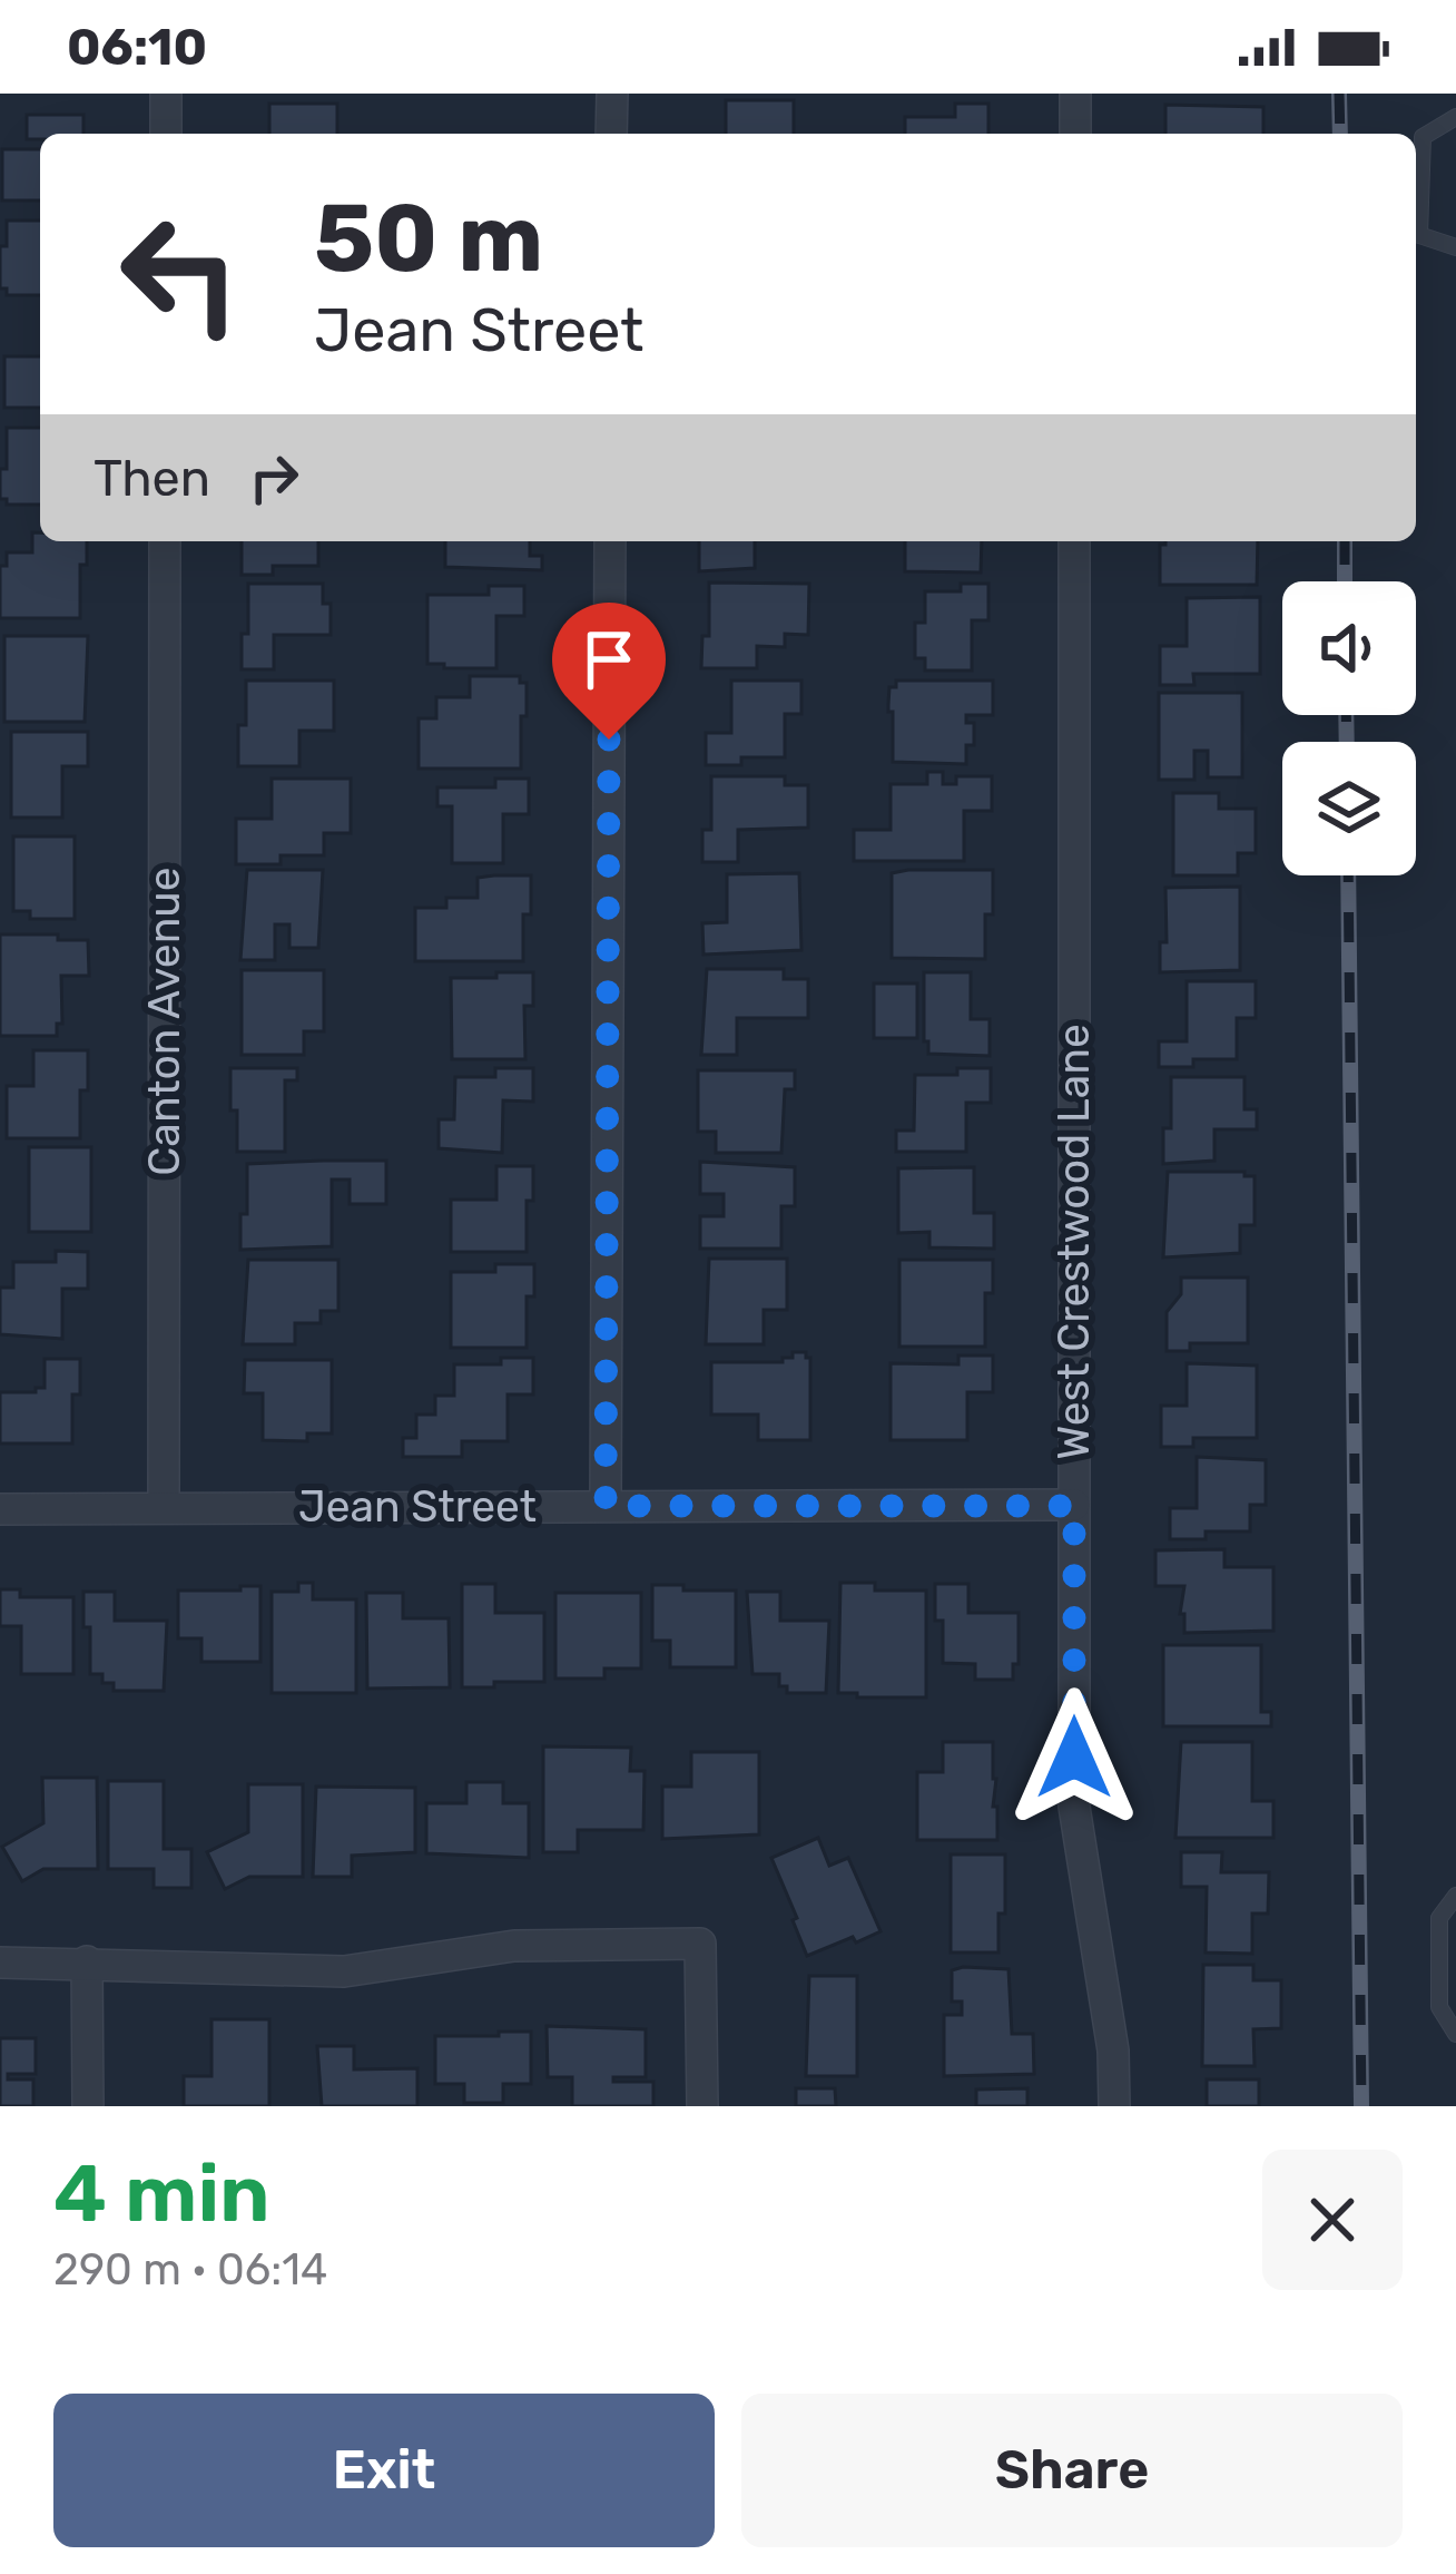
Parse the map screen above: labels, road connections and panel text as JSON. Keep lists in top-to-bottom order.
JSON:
{
  "streets": {
    "street": ["Canton Avenue", "West Crestwood Lane", "Jean Street"]
  },
  "crossings": [
    ["Canton Avenue", "Jean Street"],
    ["West Crestwood Lane", "Jean Street"]
  ],
  "page": {
    "status": "06:10",
    "turn": ["50 m", "Jean Street"],
    "then": "Then",
    "heading": ["4 min", "290 m · 06:14"],
    "buttons": ["Exit", "Share"]
  }
}
